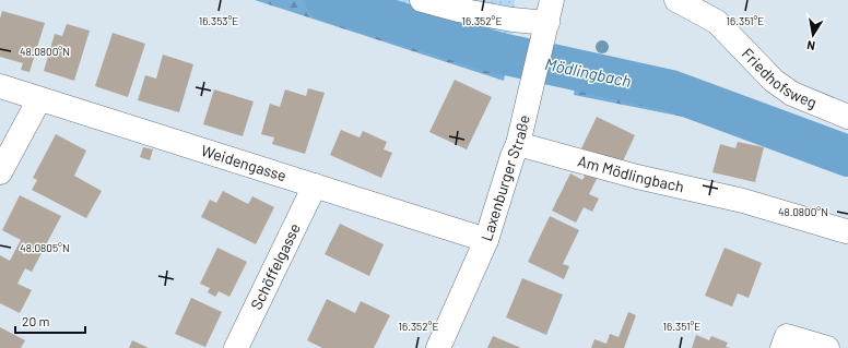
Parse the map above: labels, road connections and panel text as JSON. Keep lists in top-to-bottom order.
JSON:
{
  "streets": {
    "street": [
      "Friedhofsweg",
      "Weidengasse",
      "Am Mödlingbach",
      "Laxenburger Straße",
      "Schöffelgasse"
    ]
  },
  "crossings": [
    ["Weidengasse", "Laxenburger Straße"],
    ["Weidengasse", "Schöffelgasse"],
    ["Am Mödlingbach", "Laxenburger Straße"]
  ],
  "water": ["Mödlingbach"],
  "scale_bar": "20 m",
  "north": "bottom",
  "coordinates": [
    "16.353°E",
    "16.352°E",
    "16.351°E",
    "48.0800°N",
    "48.0805°N"
  ]
}
